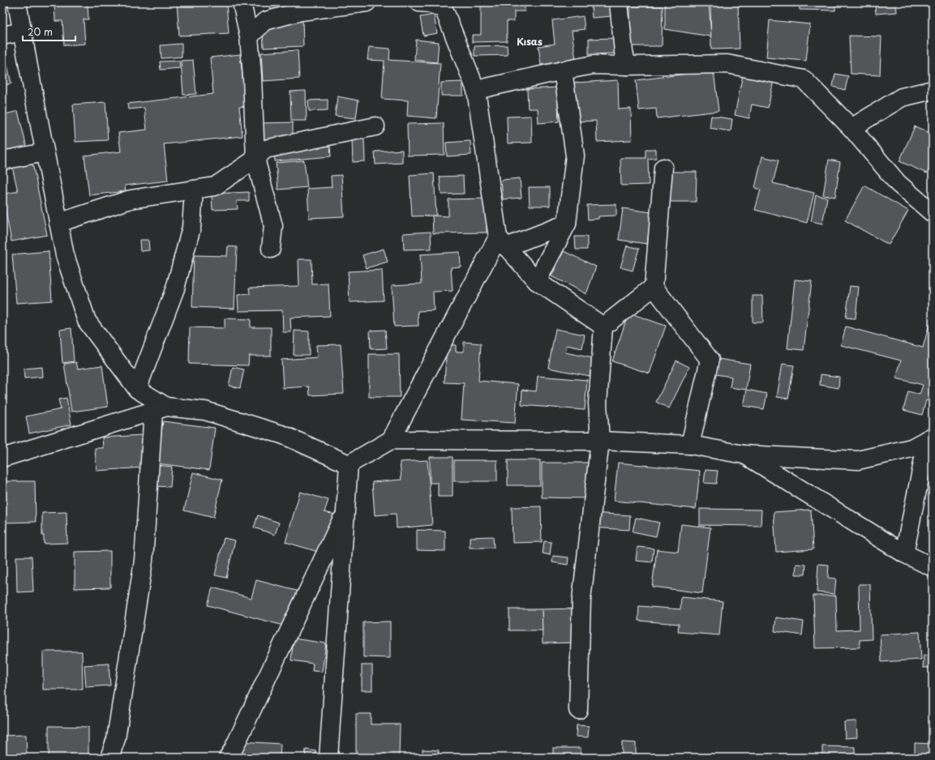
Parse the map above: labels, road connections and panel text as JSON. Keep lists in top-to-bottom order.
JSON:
{
  "districts": ["Kısas"],
  "scale_bar": "20 m"
}
